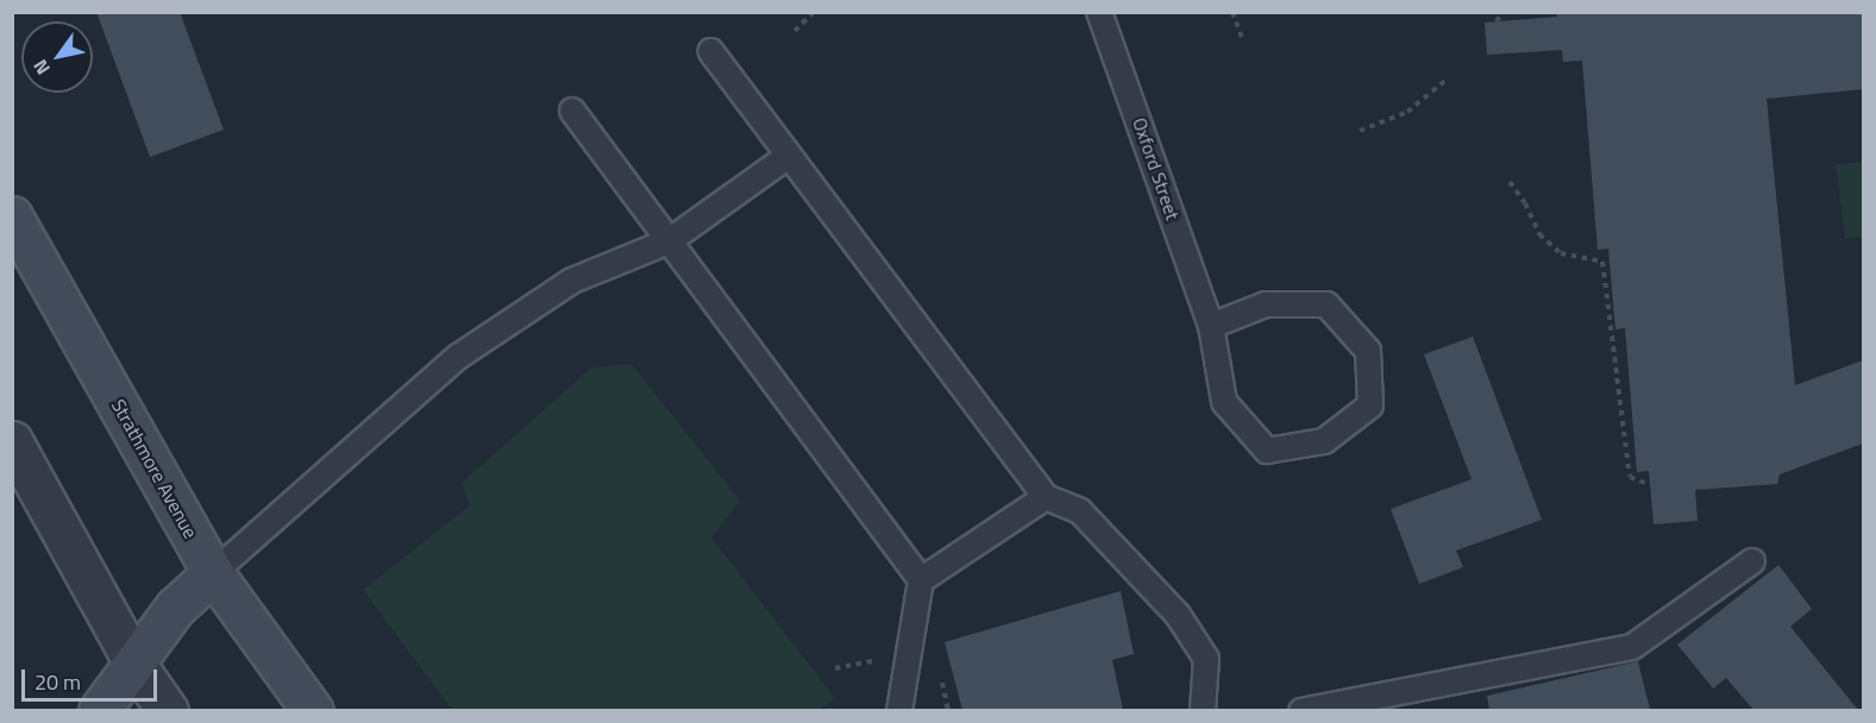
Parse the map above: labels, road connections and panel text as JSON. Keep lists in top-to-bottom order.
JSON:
{
  "streets": {
    "main road": ["Strathmore Avenue"],
    "lane": ["Oxford Street"]
  },
  "scale_bar": "20 m",
  "north": "bottom left"
}
